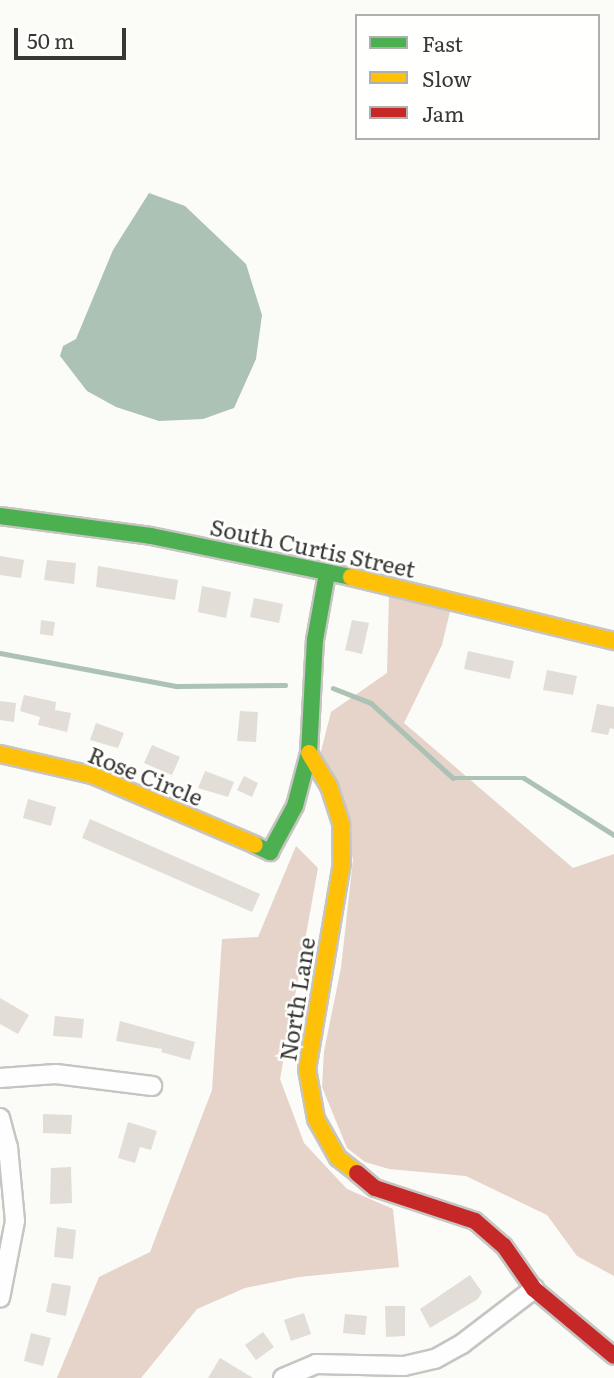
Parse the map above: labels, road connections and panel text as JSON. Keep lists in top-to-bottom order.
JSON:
{
  "streets": {
    "street": ["South Curtis Street", "Rose Circle", "North Lane"]
  },
  "crossings": [
    ["Rose Circle", "North Lane"]
  ],
  "legend": ["Fast", "Slow", "Jam"],
  "scale_bar": "50 m"
}
